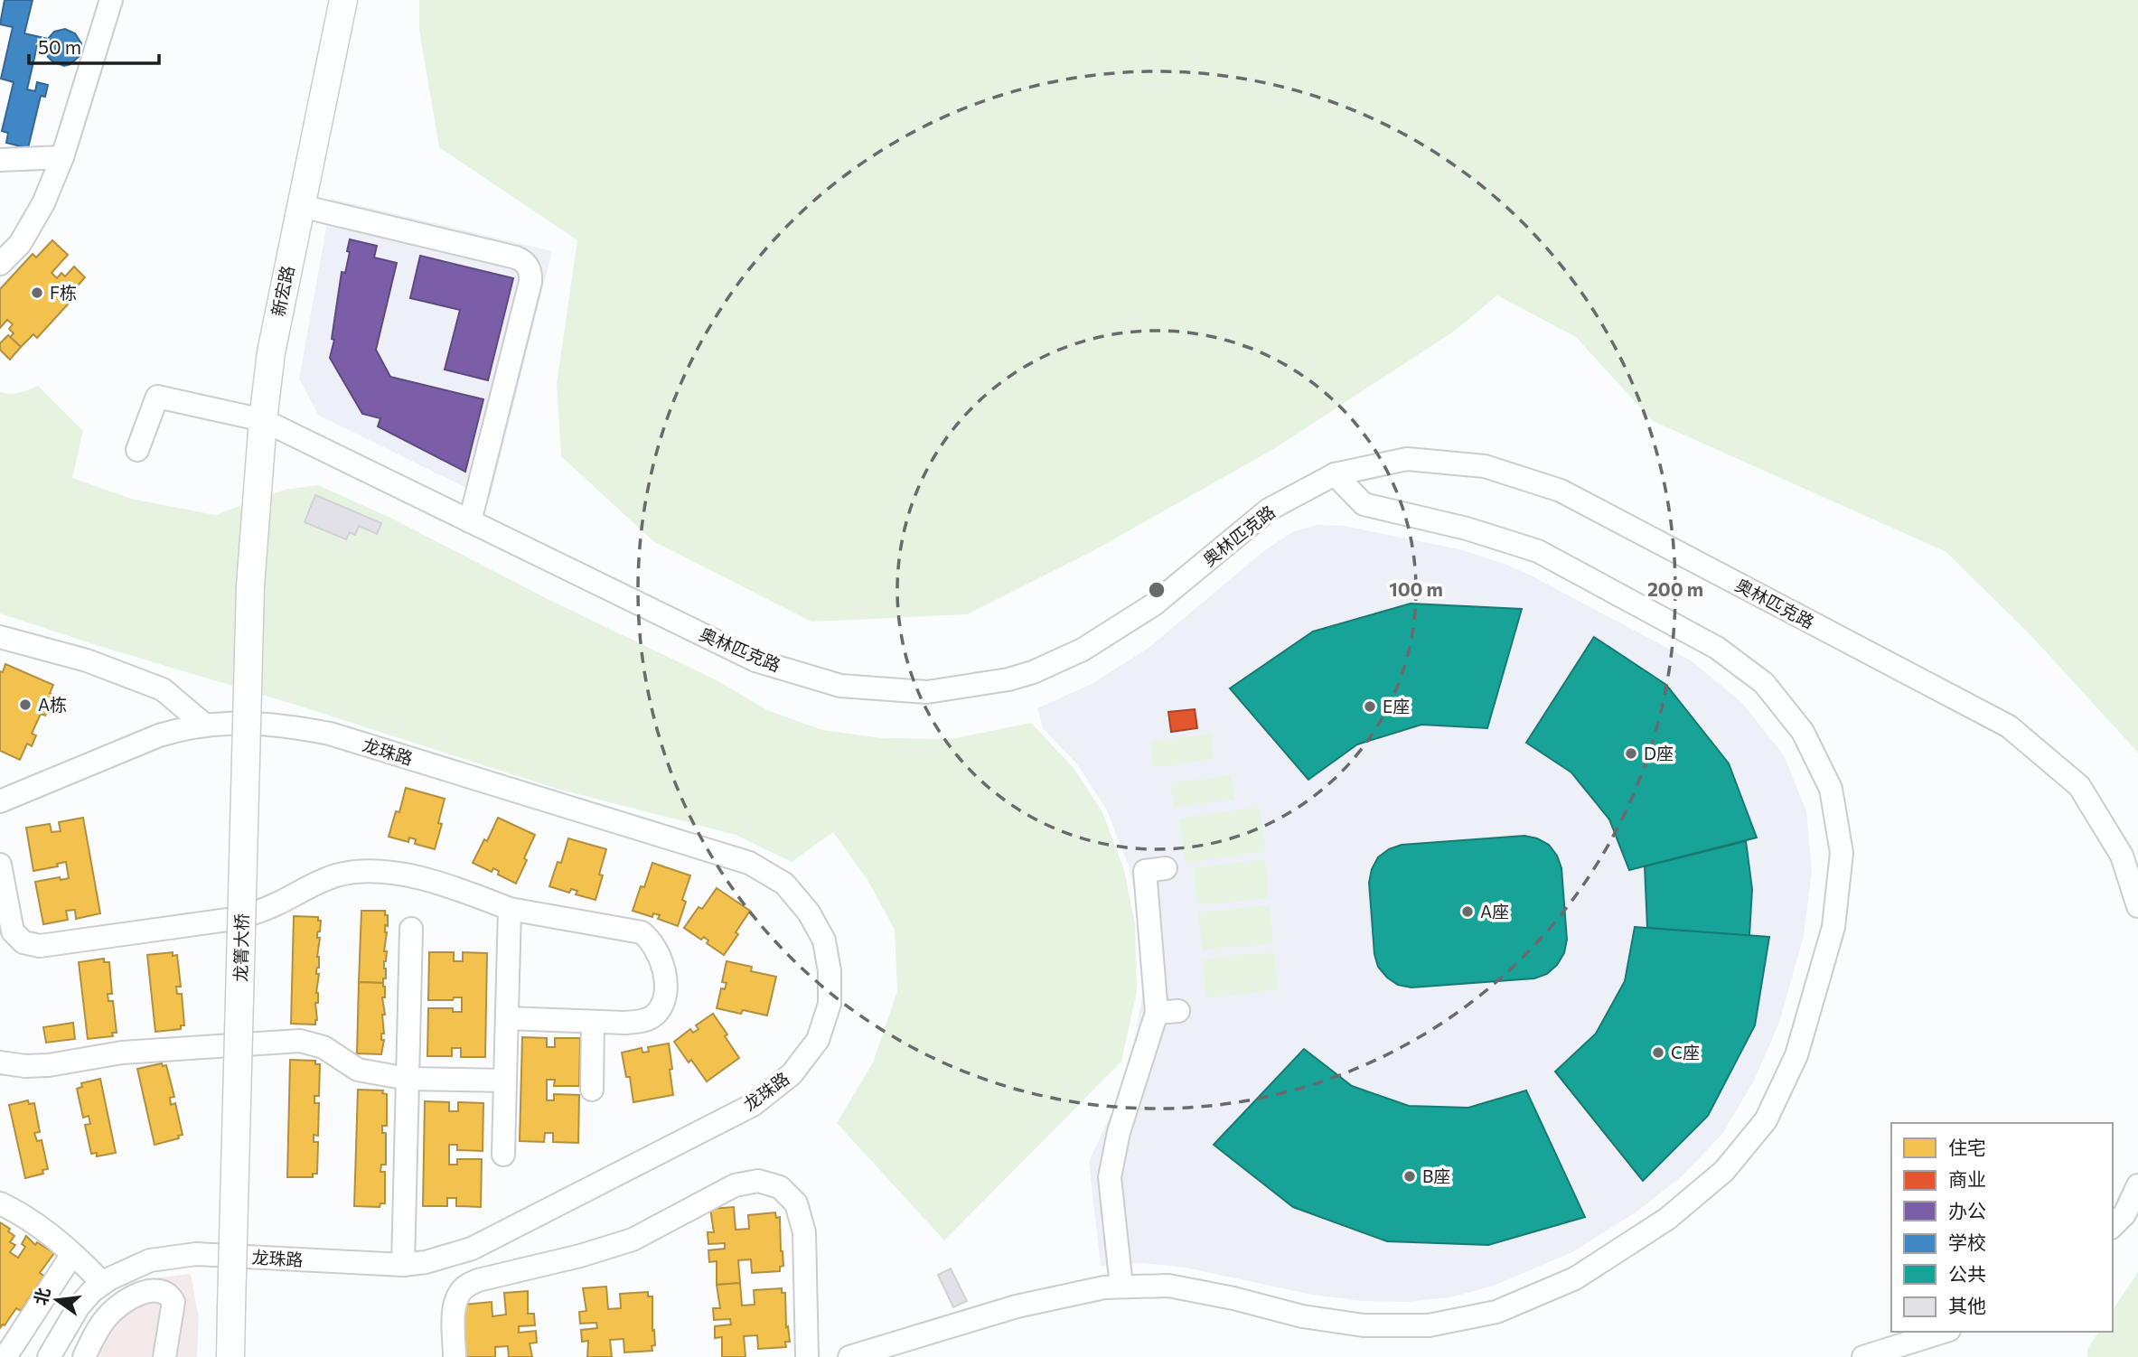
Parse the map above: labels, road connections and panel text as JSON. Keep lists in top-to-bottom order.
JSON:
{
  "streets": {
    "main road": ["新宏路", "龙箐大桥"],
    "street": ["奥林匹克路", "龙珠路"]
  },
  "crossings": [
    ["新宏路", "奥林匹克路"],
    ["新宏路", "龙箐大桥"]
  ],
  "places": [
    "F栋",
    "A栋",
    "E座",
    "D座",
    "A座",
    "C座",
    "B座"
  ],
  "legend": [
    "住宅",
    "商业",
    "办公",
    "学校",
    "公共",
    "其他"
  ],
  "scale_bar": "50 m",
  "north": "left",
  "rings": ["100 m", "200 m"]
}
